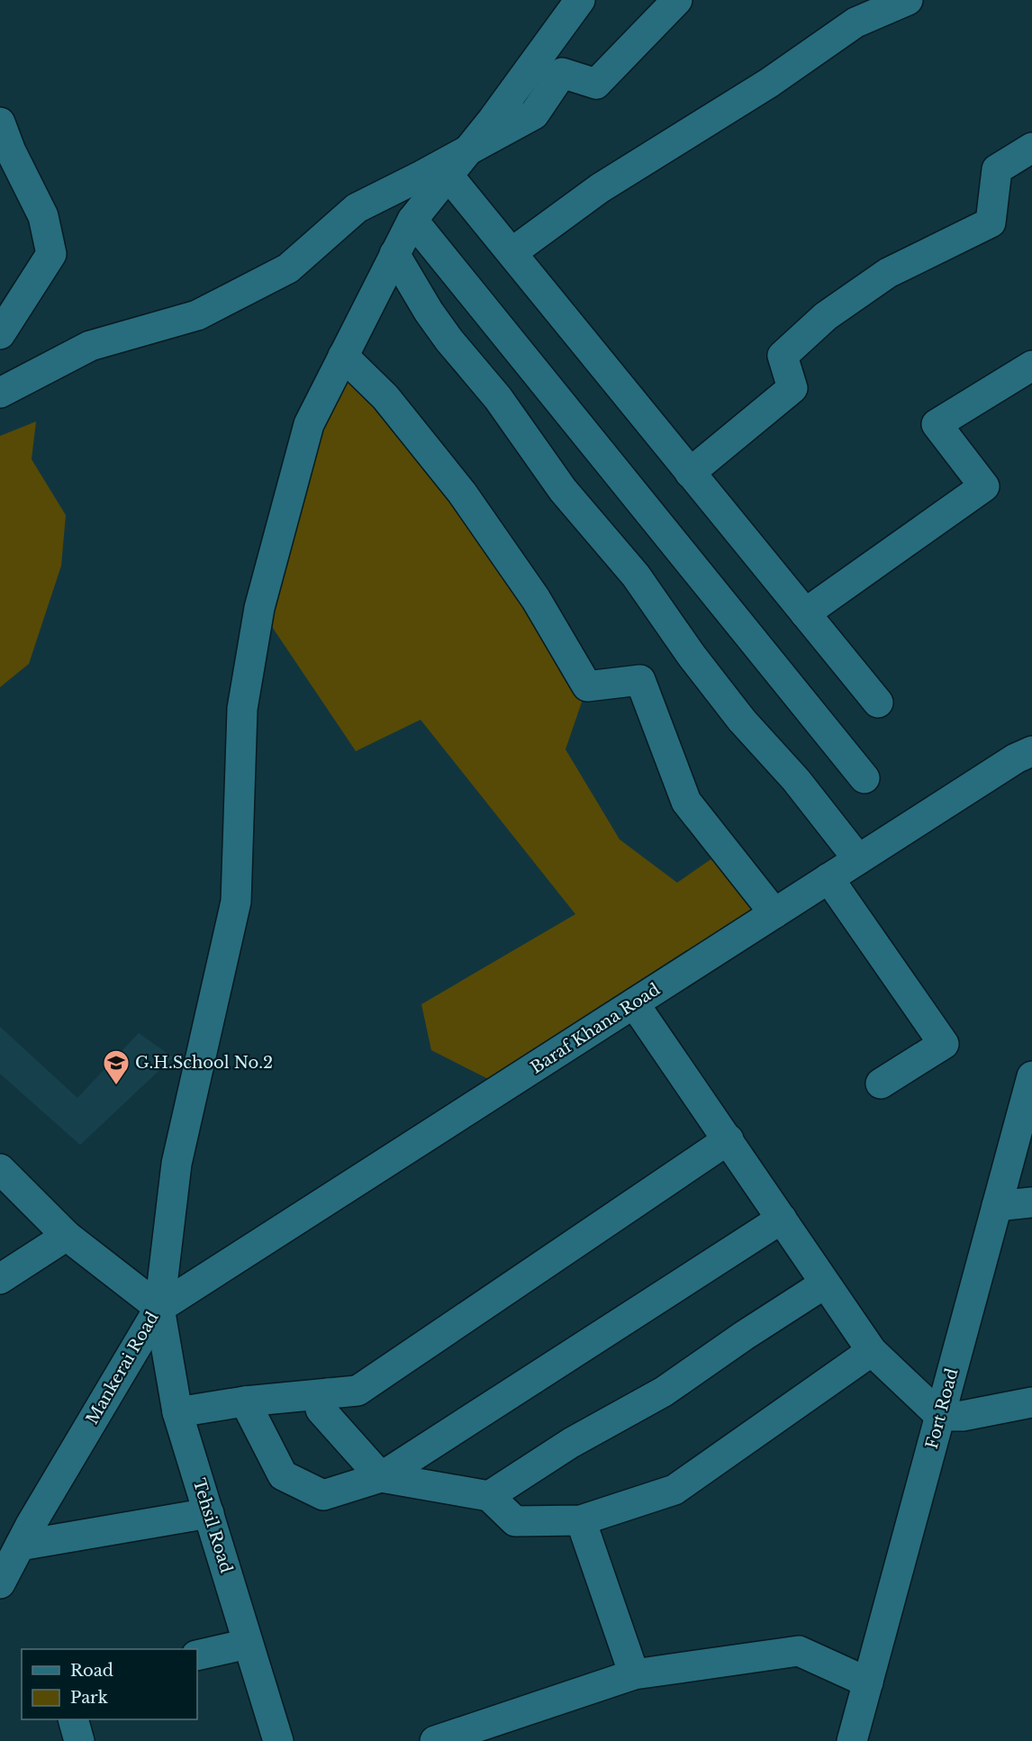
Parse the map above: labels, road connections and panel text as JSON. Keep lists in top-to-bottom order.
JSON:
{
  "streets": {
    "street": [
      "Baraf Khana Road",
      "Mankerai Road",
      "Fort Road",
      "Tehsil Road"
    ]
  },
  "crossings": [
    ["Baraf Khana Road", "Mankerai Road"],
    ["Baraf Khana Road", "Tehsil Road"],
    ["Mankerai Road", "Tehsil Road"]
  ],
  "places": {
    "school or university": ["G.H.School No.2"]
  },
  "legend": ["Road", "Park"]
}
